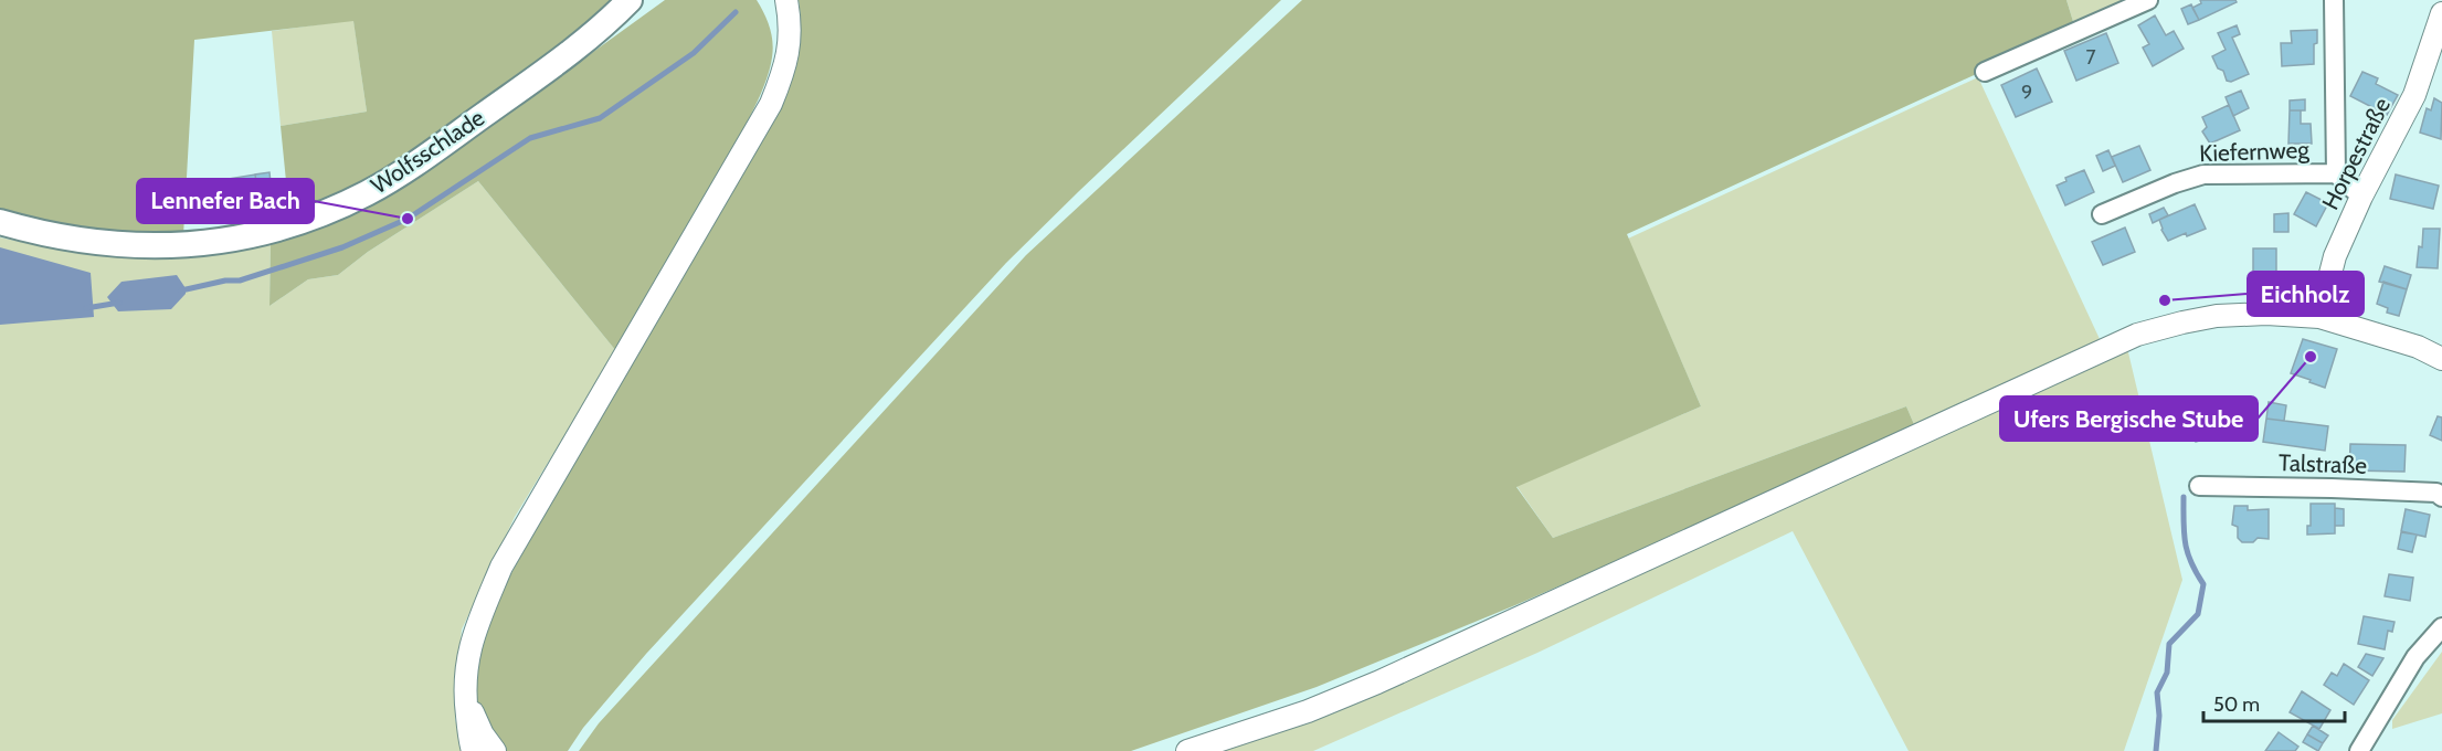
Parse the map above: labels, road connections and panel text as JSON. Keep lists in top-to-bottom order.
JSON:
{
  "streets": {
    "main road": ["Wolfsschlade"],
    "street": ["Kiefernweg", "Horpestraße", "Talstraße"]
  },
  "crossings": [
    ["Kiefernweg", "Horpestraße"]
  ],
  "places": ["Lennefer Bach", "Eichholz", "Ufers Bergische Stube"],
  "house_numbers": ["7", "9"],
  "scale_bar": "50 m"
}
